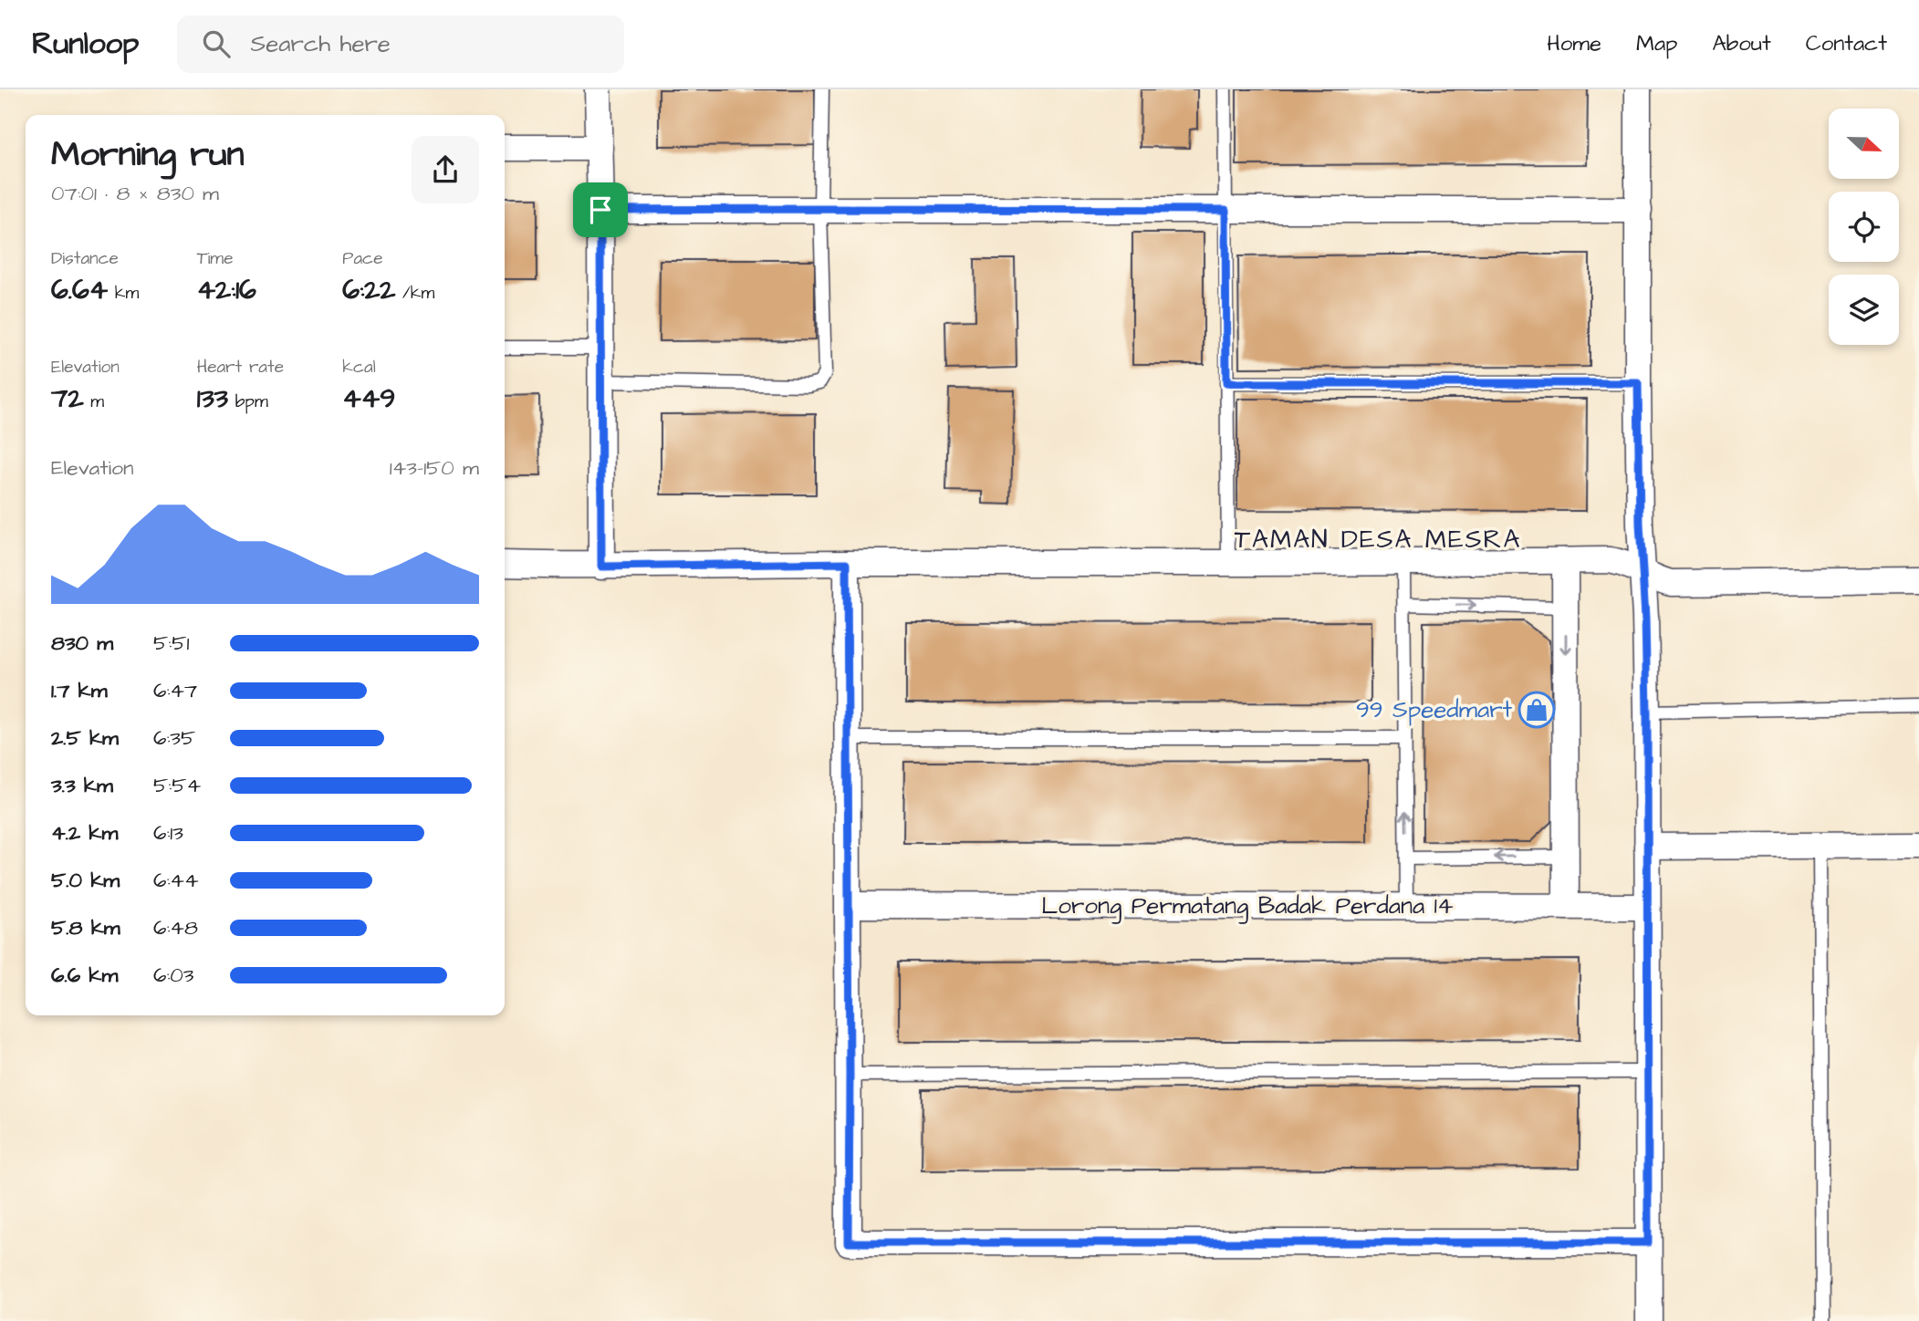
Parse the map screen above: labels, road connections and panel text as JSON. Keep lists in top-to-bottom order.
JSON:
{
  "streets": {
    "street": ["Lorong Permatang Badak Perdana 14"]
  },
  "districts": ["TAMAN DESA MESRA"],
  "places": {
    "shop": ["99 Speedmart"]
  },
  "north": "right",
  "page": {
    "header": "Runloop",
    "search": "Search here",
    "nav": [
      "Home",
      "Map",
      "About",
      "Contact"
    ],
    "heading": ["Morning run", "07:01 · 8 × 830 m"],
    "stats": [
      ["Distance", "6.64 km"],
      ["Time", "42:16"],
      ["Pace", "6:22 /km"],
      ["Elevation", "72 m"],
      ["Heart rate", "133 bpm"],
      ["kcal", "449"]
    ],
    "chart": ["Elevation", "143–150 m"],
    "list": [
      {
        "name": "830 m",
        "note": "5:51"
      },
      {
        "name": "1.7 km",
        "note": "6:47"
      },
      {
        "name": "2.5 km",
        "note": "6:35"
      },
      {
        "name": "3.3 km",
        "note": "5:54"
      },
      {
        "name": "4.2 km",
        "note": "6:13"
      },
      {
        "name": "5.0 km",
        "note": "6:44"
      },
      {
        "name": "5.8 km",
        "note": "6:48"
      },
      {
        "name": "6.6 km",
        "note": "6:03"
      }
    ]
  }
}
